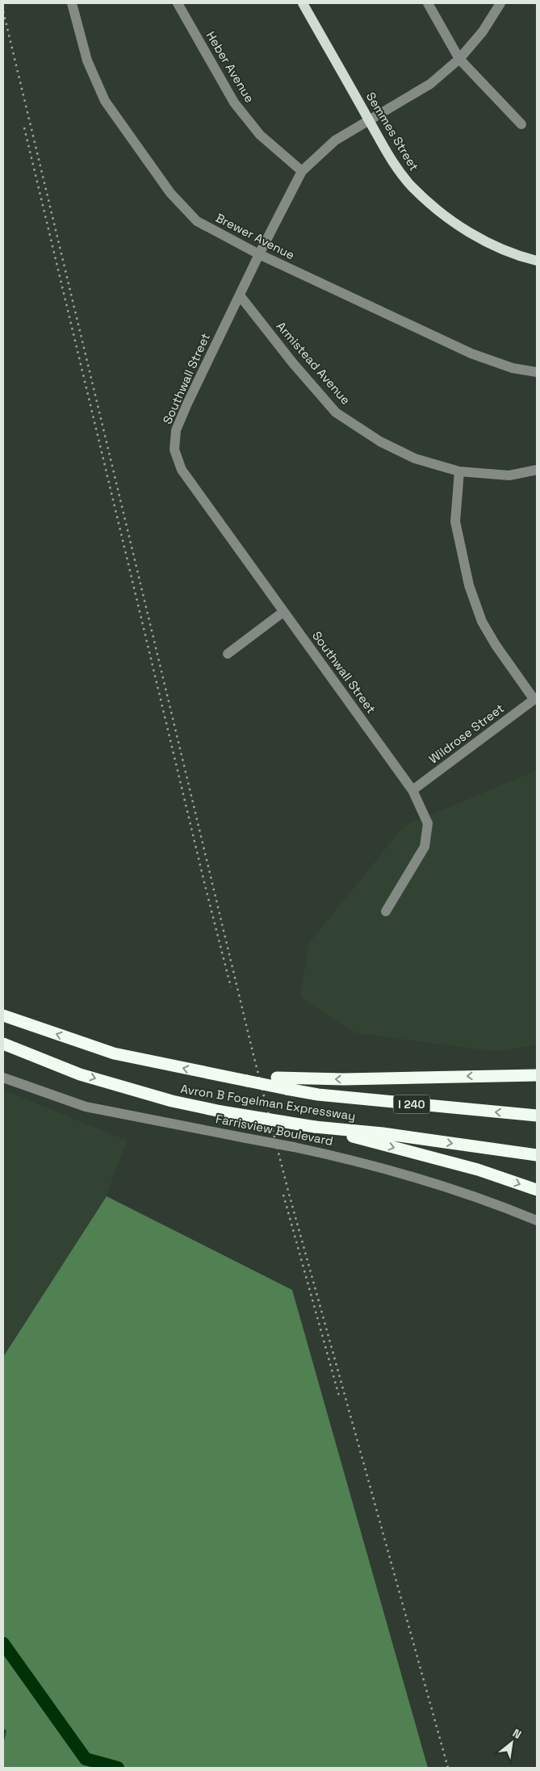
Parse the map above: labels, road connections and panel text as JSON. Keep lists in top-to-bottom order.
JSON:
{
  "streets": {
    "highway": ["Avron B Fogelman Expressway", "I 240"],
    "main road": ["Semmes Street"],
    "street": [
      "Heber Avenue",
      "Brewer Avenue",
      "Armistead Avenue",
      "Southwall Street",
      "Wildrose Street",
      "Farrisview Boulevard"
    ]
  },
  "crossings": [
    ["Heber Avenue", "Southwall Street"],
    ["Semmes Street", "Southwall Street"],
    ["Brewer Avenue", "Southwall Street"],
    ["Armistead Avenue", "Southwall Street"],
    ["Southwall Street", "Wildrose Street"]
  ],
  "north": "top right"
}
